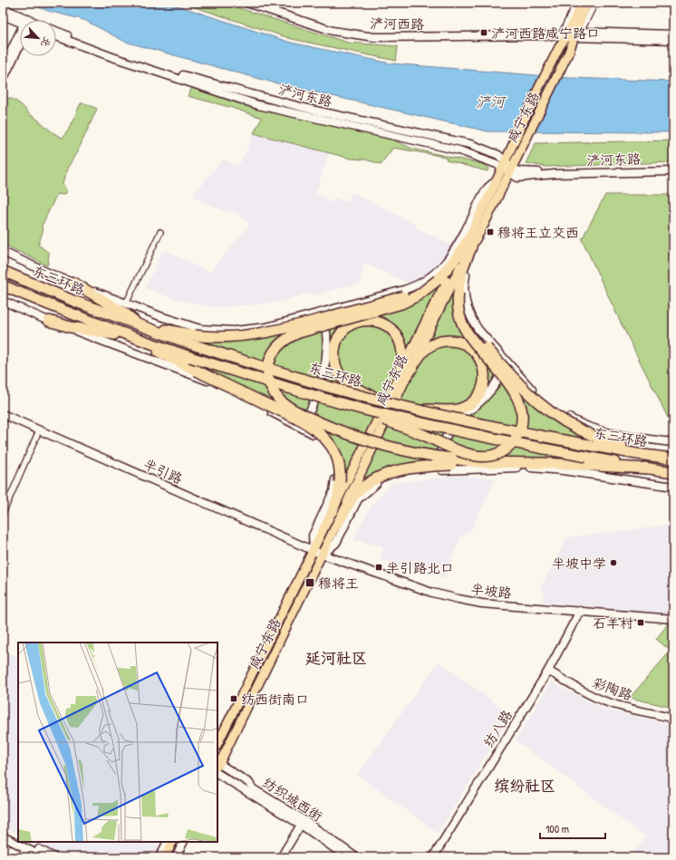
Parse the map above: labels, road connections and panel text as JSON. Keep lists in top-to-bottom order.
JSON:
{
  "streets": {
    "highway": ["东三环路"],
    "main road": ["咸宁东路"],
    "street": [
      "浐河西路",
      "浐河东路",
      "半引路",
      "半坡路",
      "彩陶路",
      "纺八路",
      "纺织城西街"
    ]
  },
  "crossings": [
    ["浐河西路", "咸宁东路"],
    ["浐河东路", "咸宁东路"],
    ["咸宁东路", "半引路"],
    ["咸宁东路", "半坡路"],
    ["咸宁东路", "纺织城西街"],
    ["半引路", "半坡路"],
    ["半坡路", "纺八路"],
    ["彩陶路", "纺八路"]
  ],
  "districts": ["延河社区", "缤纷社区"],
  "water": ["浐河"],
  "places": {
    "transit": [
      "浐河西路咸宁路口",
      "穆将王立交西",
      "半引路北口",
      "穆将王",
      "石羊村",
      "纺西街南口"
    ],
    "other": ["半坡中学"]
  },
  "scale_bar": "100 m",
  "north": "bottom right"
}
